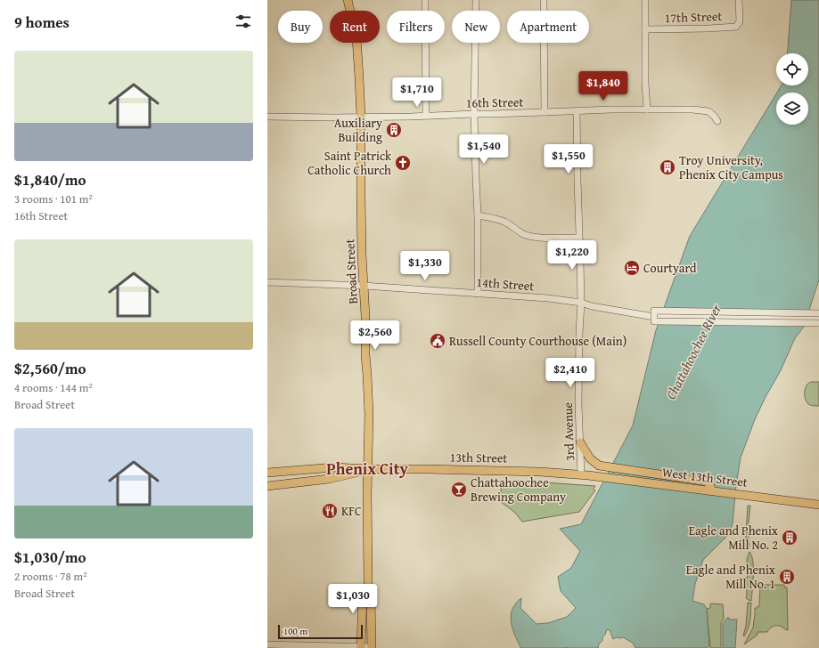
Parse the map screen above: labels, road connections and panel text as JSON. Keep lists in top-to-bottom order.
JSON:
{
  "streets": {
    "main road": ["Broad Street", "13th Street", "West 13th Street"],
    "street": [
      "17th Street",
      "16th Street",
      "14th Street",
      "3rd Avenue"
    ]
  },
  "crossings": [
    ["16th Street", "Broad Street"],
    ["16th Street", "3rd Avenue"],
    ["Broad Street", "14th Street"],
    ["Broad Street", "13th Street"],
    ["14th Street", "3rd Avenue"],
    ["3rd Avenue", "13th Street"],
    ["3rd Avenue", "West 13th Street"],
    ["13th Street", "West 13th Street"]
  ],
  "districts": ["Phenix City"],
  "water": ["Chattahoochee River"],
  "places": {
    "building": [
      "Auxiliary Building",
      "Troy University, Phenix City Campus",
      "Eagle and Phenix Mill No. 2",
      "Eagle and Phenix Mill No. 1"
    ],
    "church": ["Saint Patrick Catholic Church"],
    "hotel": ["Courtyard"],
    "public building": ["Russell County Courthouse (Main)"],
    "bar": ["Chattahoochee Brewing Company"],
    "restaurant": ["KFC"]
  },
  "scale_bar": "100 m",
  "page": {
    "heading": "9 homes",
    "chip": [
      "Buy",
      "Rent",
      "Filters",
      "New",
      "Apartment"
    ],
    "list": [
      {
        "name": "$1,840/mo",
        "note": "3 rooms · 101 m² · 16th Street"
      },
      {
        "name": "$2,560/mo",
        "note": "4 rooms · 144 m² · Broad Street"
      },
      {
        "name": "$1,030/mo",
        "note": "2 rooms · 78 m² · Broad Street"
      }
    ],
    "price": [
      "$1,840",
      "$1,710",
      "$1,540",
      "$1,550",
      "$1,220",
      "$1,330",
      "$2,560",
      "$2,410",
      "$1,030"
    ],
    "scale": "100 m"
  }
}
